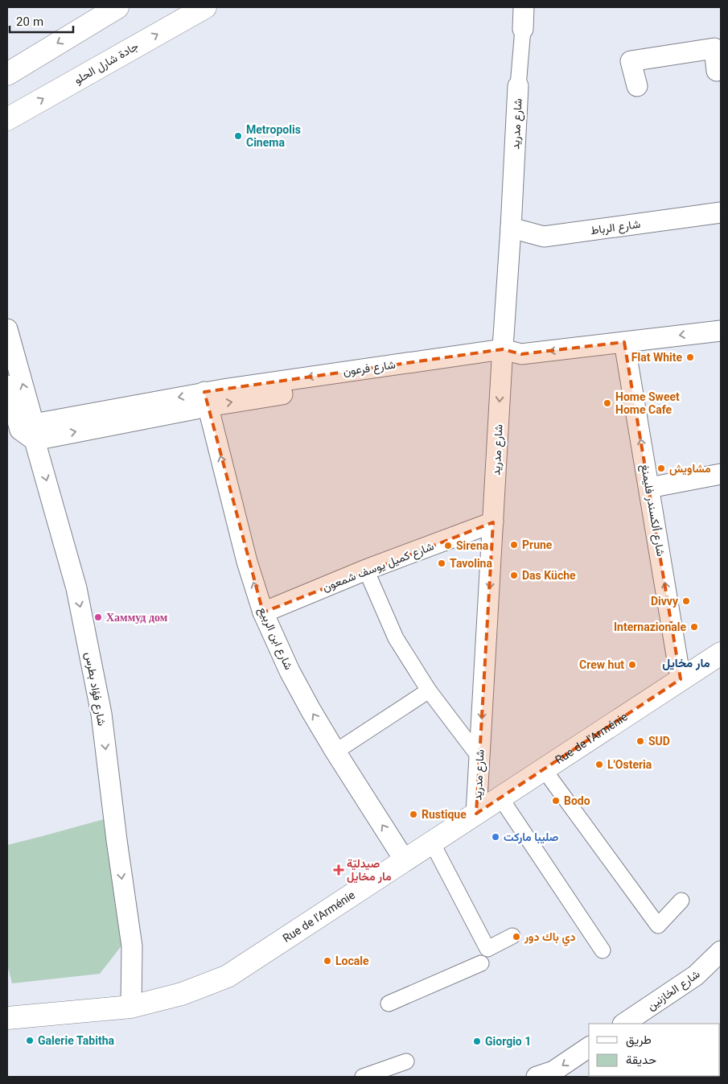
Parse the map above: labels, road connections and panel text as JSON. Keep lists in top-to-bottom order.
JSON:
{
  "streets": {
    "main road": ["جادة شارل الحلو", "Rue de l'Arménie"],
    "street": [
      "شارع مدريد",
      "شارع الرباط",
      "شارع فرعون",
      "شارع ألكسندر فليمنغ",
      "شارع كميل يوسف شمعون",
      "شارع ابن الربيع",
      "شارع فؤاد بطرس",
      "شارع الخازنين"
    ]
  },
  "crossings": [
    ["شارع مدريد", "شارع الرباط"],
    ["شارع مدريد", "شارع فرعون"],
    ["شارع مدريد", "شارع كميل يوسف شمعون"],
    ["شارع مدريد", "Rue de l'Arménie"],
    ["شارع فرعون", "شارع ألكسندر فليمنغ"],
    ["شارع فرعون", "شارع ابن الربيع"],
    ["شارع فرعون", "شارع فؤاد بطرس"],
    ["شارع ألكسندر فليمنغ", "Rue de l'Arménie"],
    ["شارع كميل يوسف شمعون", "شارع ابن الربيع"],
    ["شارع ابن الربيع", "Rue de l'Arménie"],
    ["شارع فؤاد بطرس", "Rue de l'Arménie"]
  ],
  "one_way": ["شارع مدريد", "شارع ألكسندر فليمنغ"],
  "districts": ["مار مخايل"],
  "places": {
    "other": [
      "Metropolis Cinema",
      "Flat White",
      "Home Sweet Home Cafe",
      "مشاويش",
      "Prune",
      "Sirena",
      "Tavolina",
      "Das Küche",
      "Divvy",
      "Хаммуд дом",
      "Internazionale",
      "Crew hut",
      "SUD",
      "L'Osteria",
      "Bodo",
      "Rustique",
      "صليبا ماركت",
      "دي باك دور",
      "Locale",
      "Galerie Tabitha",
      "Giorgio 1"
    ],
    "health": ["صيدليّة مار مخايل"]
  },
  "legend": ["طريق", "حديقة"],
  "scale_bar": "20 m"
}
